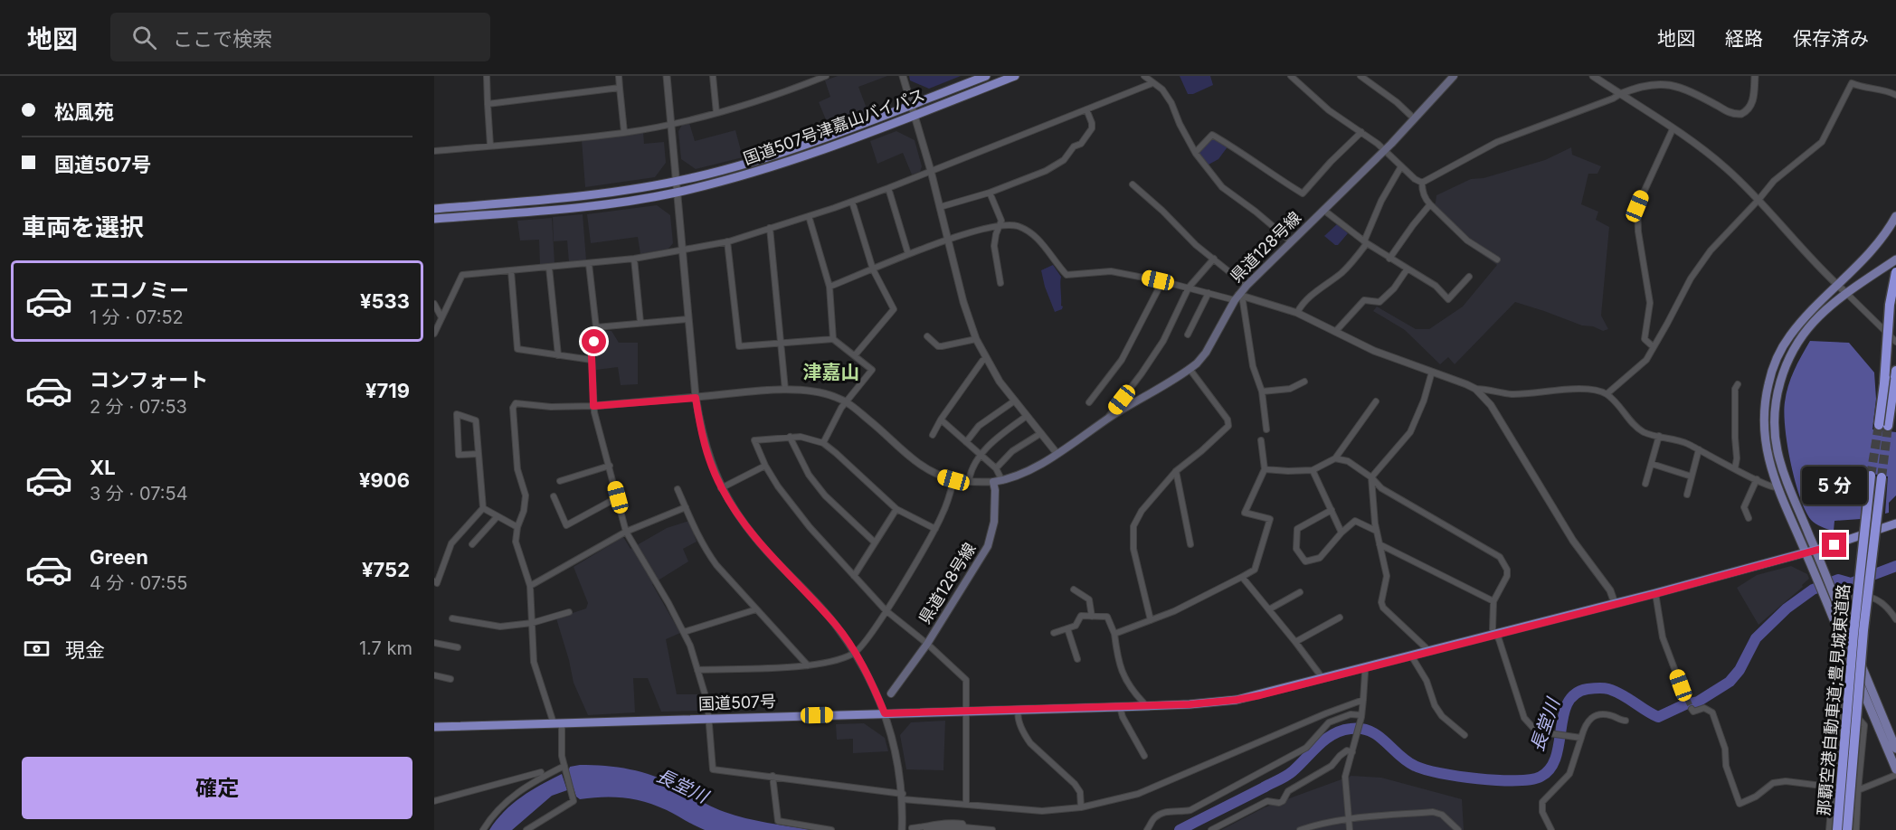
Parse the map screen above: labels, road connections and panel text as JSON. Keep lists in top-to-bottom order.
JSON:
{
  "streets": {
    "highway": ["国道507号津嘉山バイパス", "那覇空港自動車道;豊見城東道路", "国道507号"],
    "main road": ["県道128号線"]
  },
  "districts": ["津嘉山"],
  "water": ["長堂川"],
  "page": {
    "header": "地図",
    "search": "ここで検索",
    "nav": ["地図", "経路", "保存済み"],
    "banner": ["松風苑", "国道507号"],
    "heading": "車両を選択",
    "list": [
      {
        "name": "エコノミー",
        "note": "1 分 · 07:52",
        "value": "¥533"
      },
      {
        "name": "コンフォート",
        "note": "2 分 · 07:53",
        "value": "¥719"
      },
      {
        "name": "XL",
        "note": "3 分 · 07:54",
        "value": "¥906"
      },
      {
        "name": "Green",
        "note": "4 分 · 07:55",
        "value": "¥752"
      }
    ],
    "bubble": "5 分",
    "pay": ["現金", "1.7 km"],
    "buttons": "確定"
  }
}
